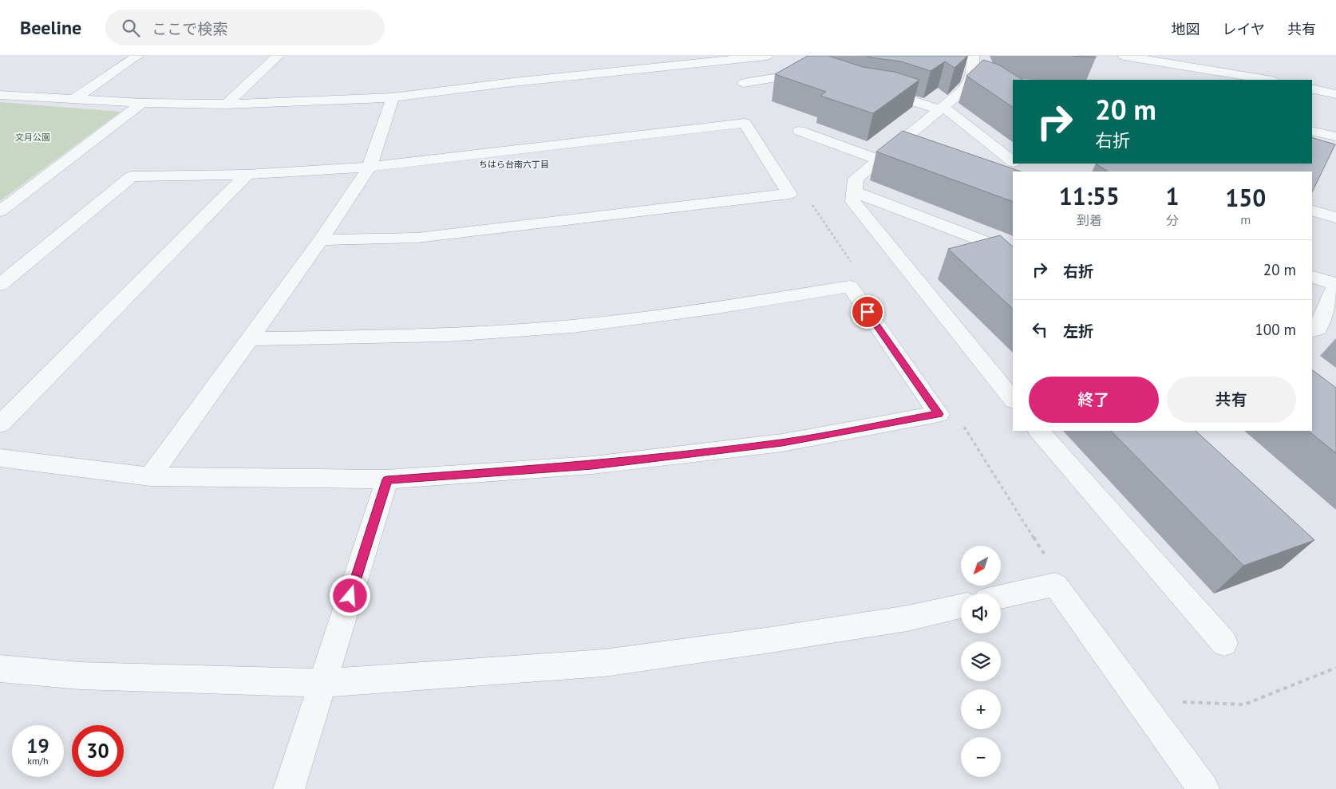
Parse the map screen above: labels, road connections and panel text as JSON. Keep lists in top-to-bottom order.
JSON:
{
  "districts": ["ちはら台南六丁目"],
  "parks": ["文月公園"],
  "north": "bottom left",
  "page": {
    "header": "Beeline",
    "search": "ここで検索",
    "nav": ["地図", "レイヤ", "共有"],
    "turn": ["20 m", "右折"],
    "eta": [
      "11:55",
      "到着",
      "1",
      "分",
      "150",
      "m"
    ],
    "list": [
      {
        "name": "右折",
        "value": "20 m"
      },
      {
        "name": "左折",
        "value": "100 m"
      }
    ],
    "buttons": ["終了", "共有"],
    "map_buttons": ["+", "−"],
    "speed": "19 km/h",
    "limit": "30"
  }
}
